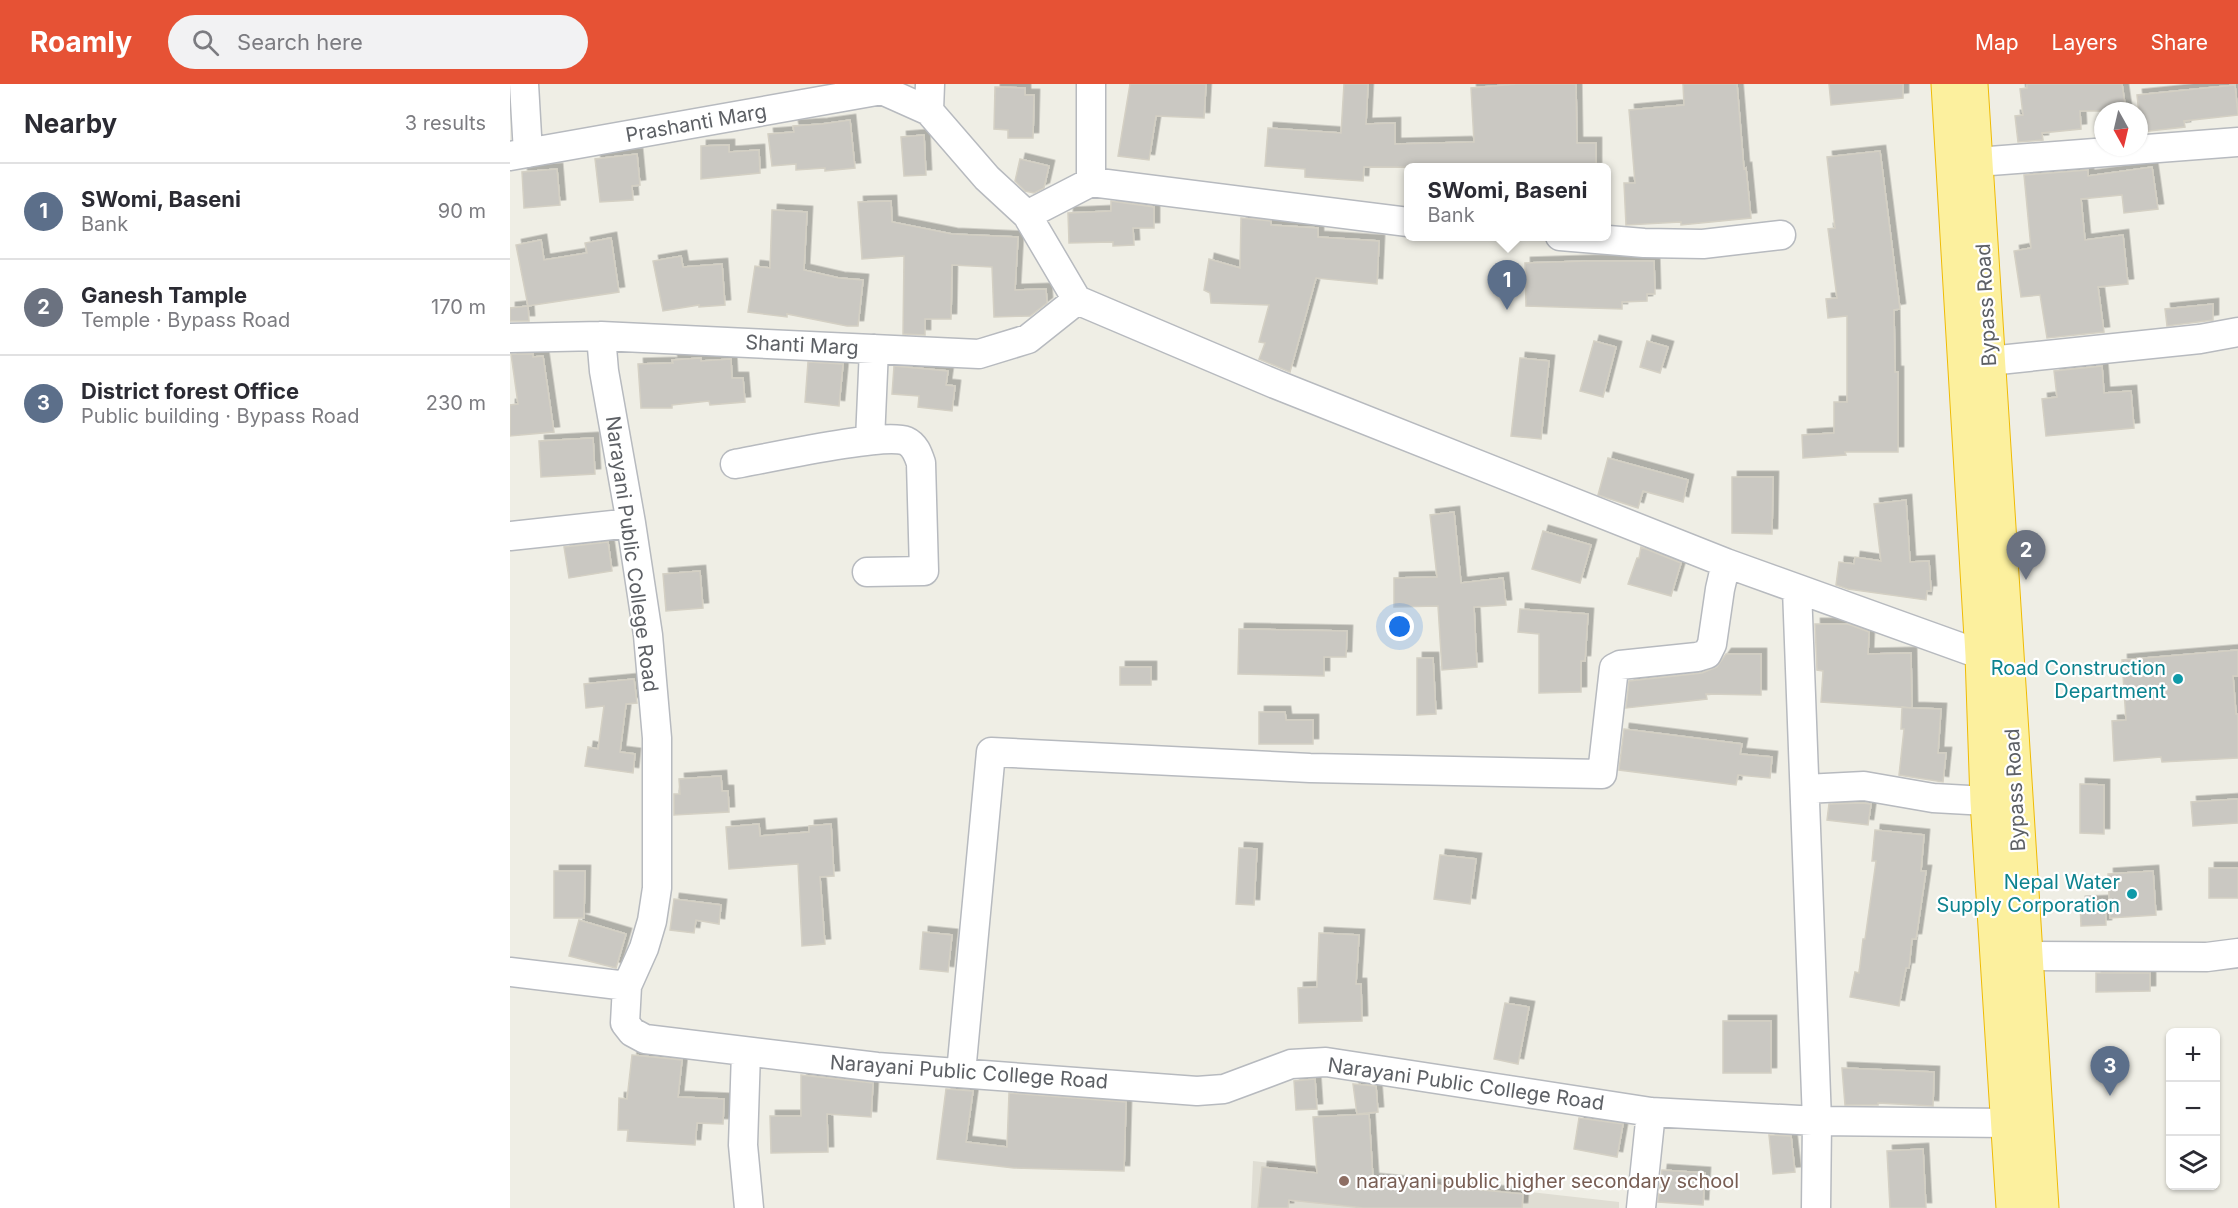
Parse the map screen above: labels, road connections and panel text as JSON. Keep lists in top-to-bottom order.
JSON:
{
  "streets": {
    "highway": ["Bypass Road"],
    "street": ["Prashanti Marg", "Shanti Marg", "Narayani Public College Road"]
  },
  "crossings": [
    ["Bypass Road", "Narayani Public College Road"],
    ["Shanti Marg", "Narayani Public College Road"]
  ],
  "places": ["Road Construction Department", "Nepal Water Supply Corporation", "narayani public higher secondary school"],
  "north": "bottom",
  "page": {
    "header": "Roamly",
    "search": "Search here",
    "nav": ["Map", "Layers", "Share"],
    "heading": ["Nearby", "3 results"],
    "list": [
      {
        "mark": "1",
        "name": "SWomi, Baseni",
        "note": "Bank",
        "value": "90 m"
      },
      {
        "mark": "2",
        "name": "Ganesh Tample",
        "note": "Temple · Bypass Road",
        "value": "170 m"
      },
      {
        "mark": "3",
        "name": "District forest Office",
        "note": "Public building · Bypass Road",
        "value": "230 m"
      }
    ],
    "popup": ["SWomi, Baseni", "Bank"],
    "pins": ["1", "2", "3"],
    "map_buttons": ["+", "−"]
  }
}
